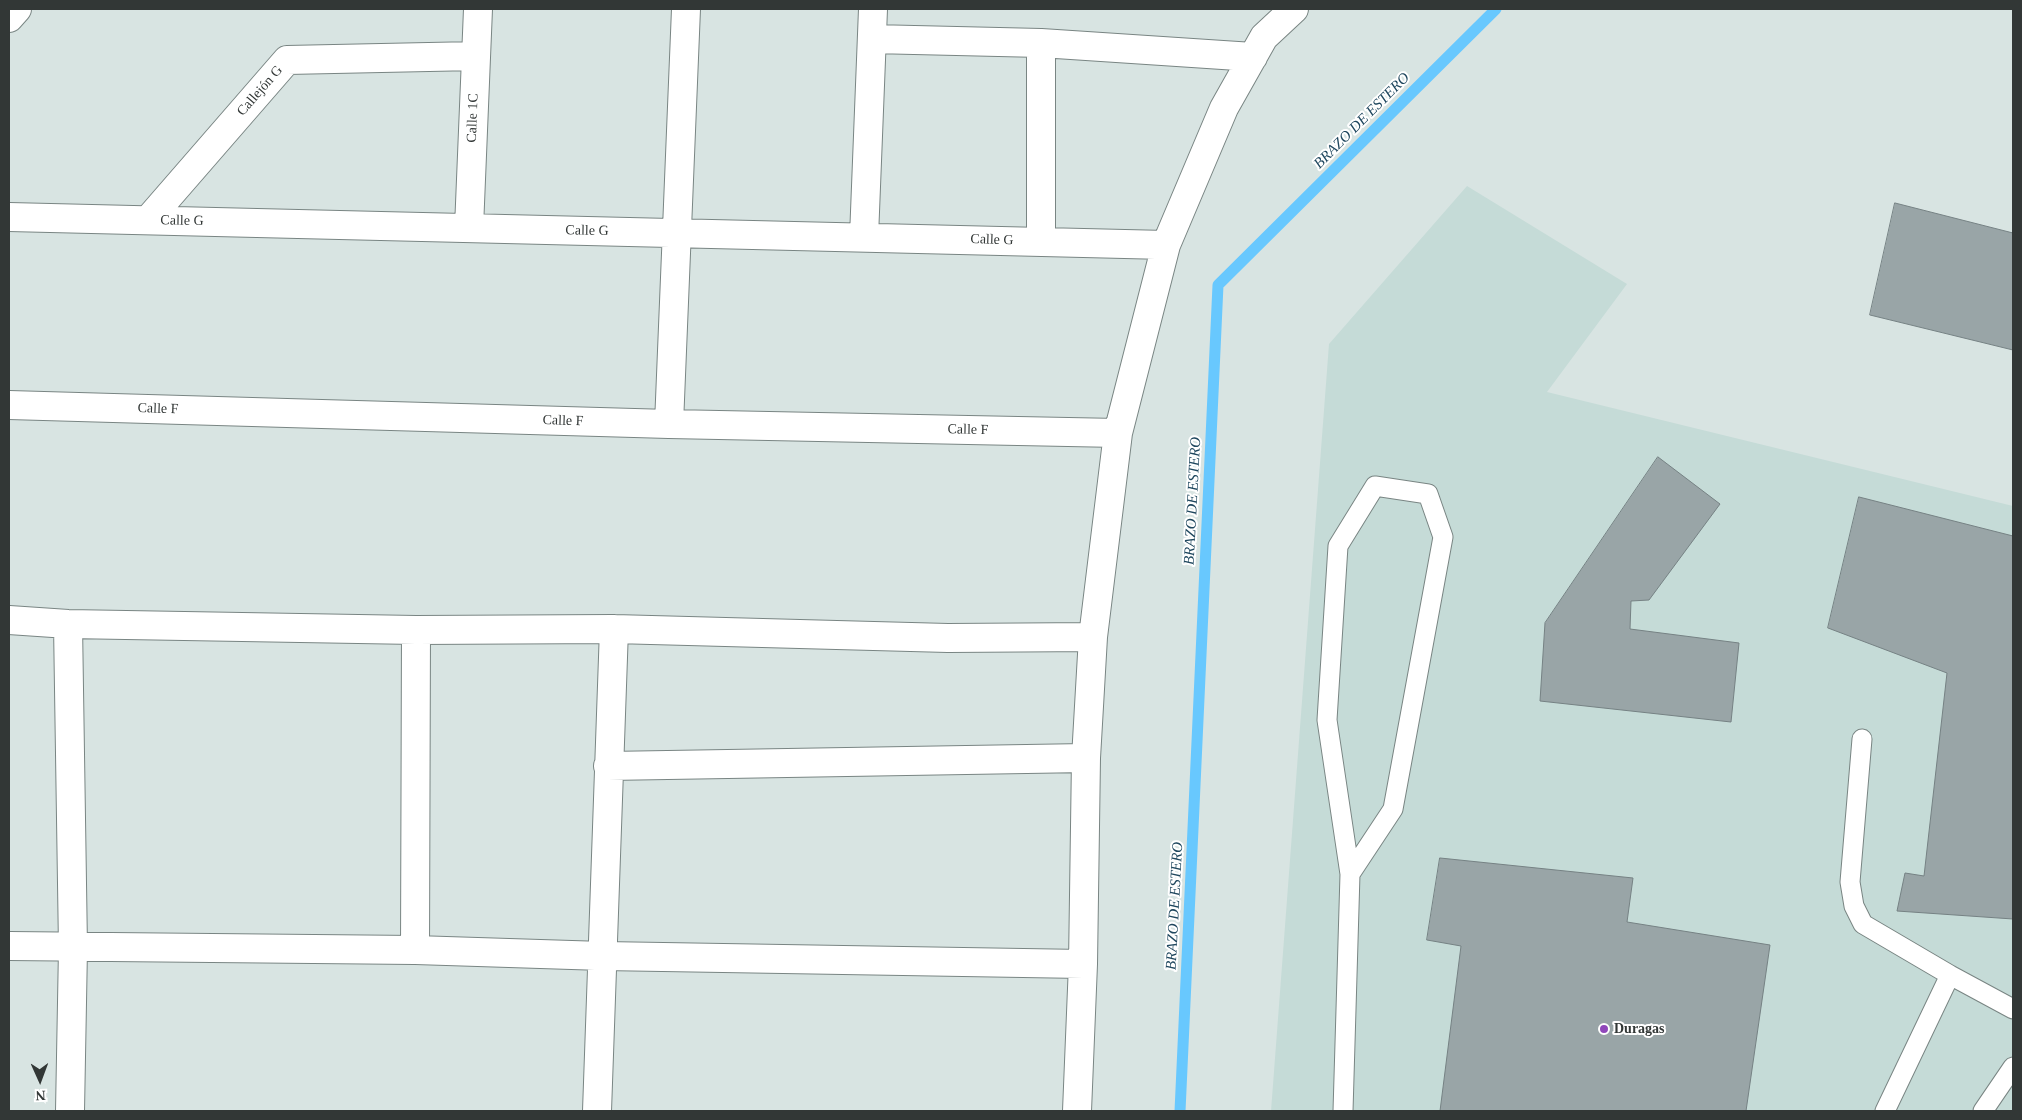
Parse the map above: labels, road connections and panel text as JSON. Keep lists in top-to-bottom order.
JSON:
{
  "streets": {
    "street": [
      "Callejón G",
      "Calle 1C",
      "Calle G",
      "Calle F"
    ]
  },
  "crossings": [
    ["Callejón G", "Calle 1C"],
    ["Callejón G", "Calle G"],
    ["Calle 1C", "Calle G"]
  ],
  "water": ["BRAZO DE ESTERO"],
  "places": ["Duragas"],
  "north": "bottom"
}
